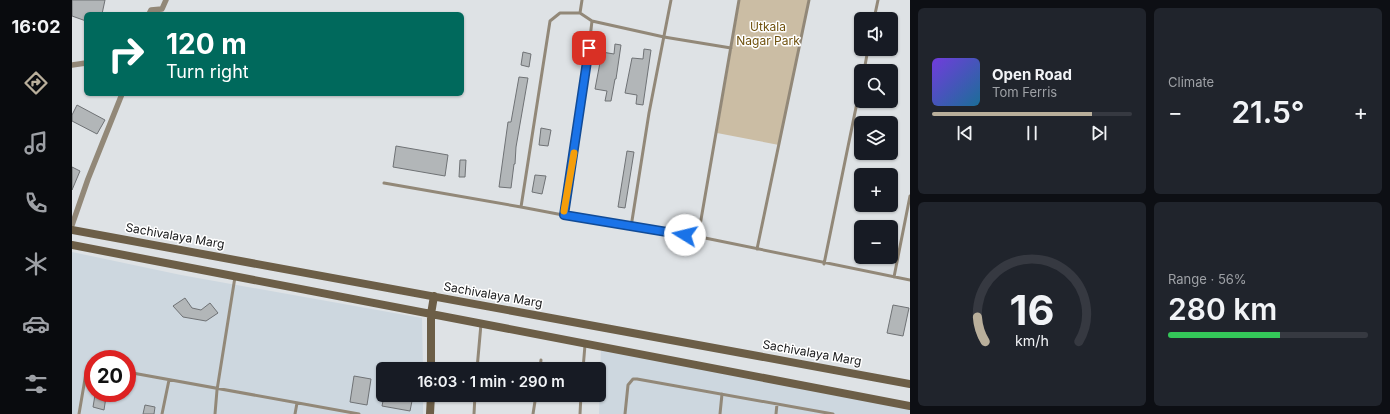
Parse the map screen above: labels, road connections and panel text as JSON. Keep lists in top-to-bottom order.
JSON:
{
  "streets": {
    "main road": ["Sachivalaya Marg"]
  },
  "parks": ["Utkala Nagar Park"],
  "page": {
    "tabs": "16:02",
    "tile": [
      "Climate",
      ["Range · 56%", "280 km"]
    ],
    "map_buttons": ["+", "−"],
    "turn": ["120 m", "Turn right"],
    "song": ["Open Road", "Tom Ferris"],
    "heat": ["−", "21.5°", "+"],
    "limit": "20",
    "trip": "16:03 · 1 min · 290 m",
    "gauge": ["16", "km/h"]
  }
}
